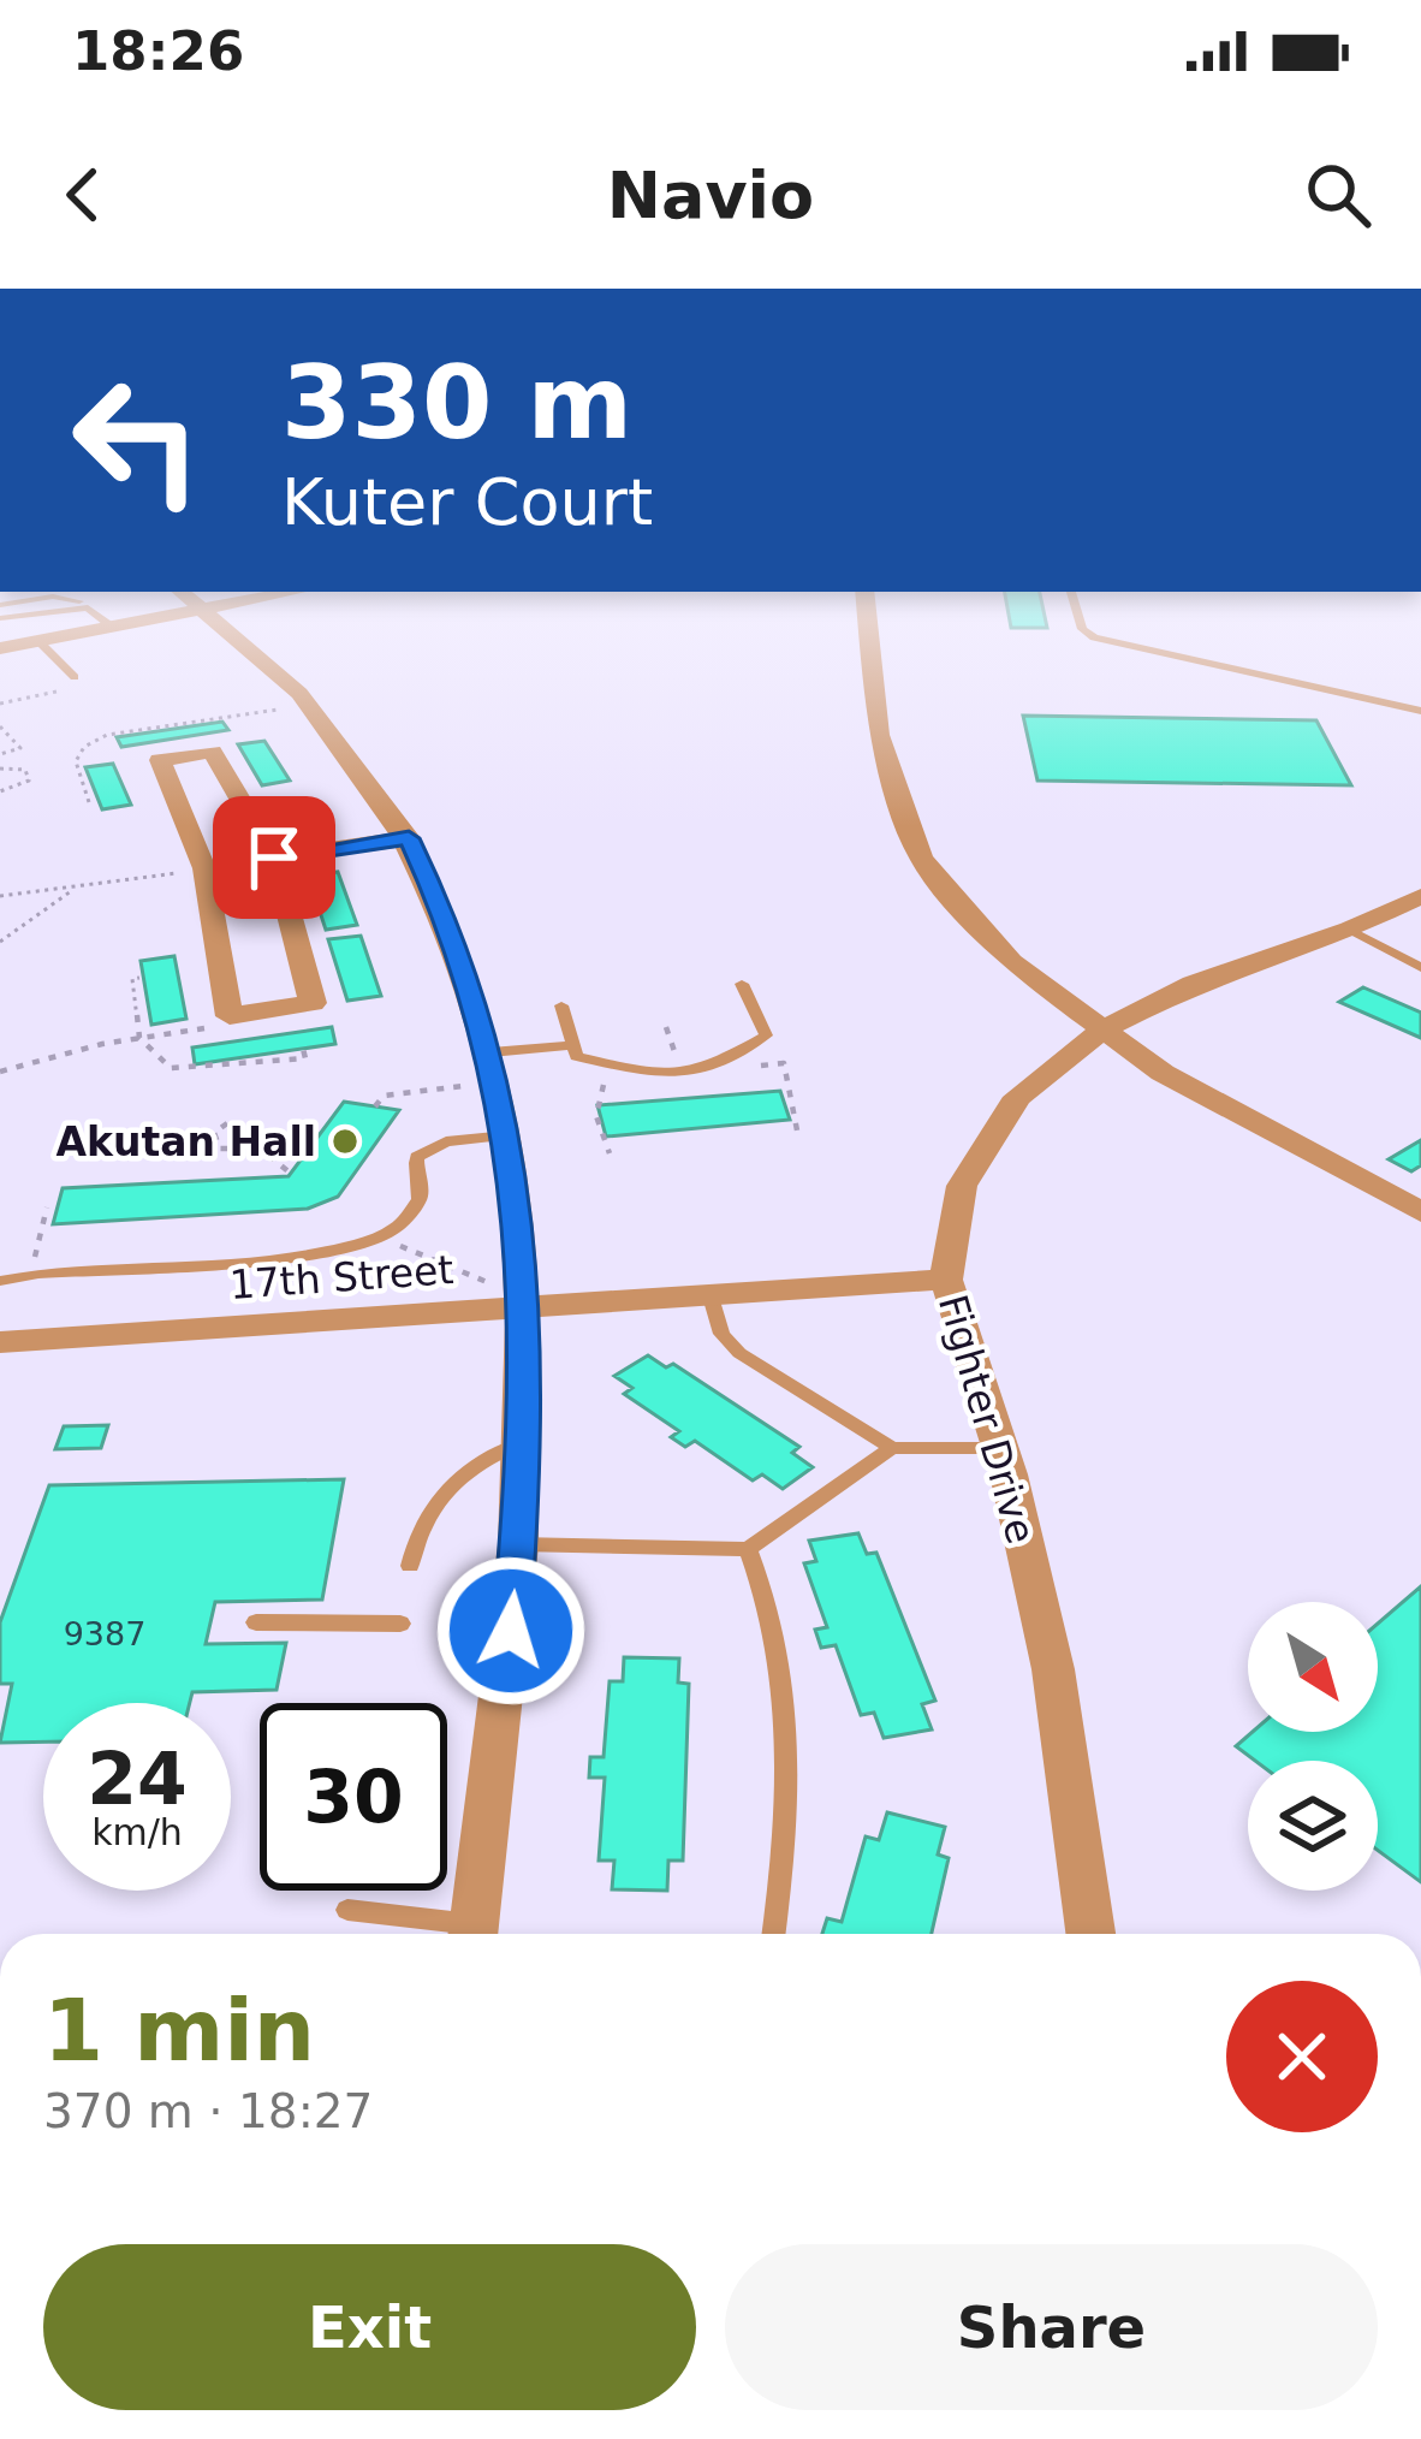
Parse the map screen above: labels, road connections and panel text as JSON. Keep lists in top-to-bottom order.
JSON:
{
  "streets": {
    "street": ["17th Street", "Fighter Drive"]
  },
  "crossings": [
    ["17th Street", "Fighter Drive"]
  ],
  "places": ["Akutan Hall"],
  "house_numbers": ["9387"],
  "north": "bottom right",
  "page": {
    "status": "18:26",
    "header": "Navio",
    "turn": ["330 m", "Kuter Court"],
    "speed": "24 km/h",
    "limit": "30",
    "heading": ["1 min", "370 m · 18:27"],
    "buttons": ["Exit", "Share"]
  }
}
